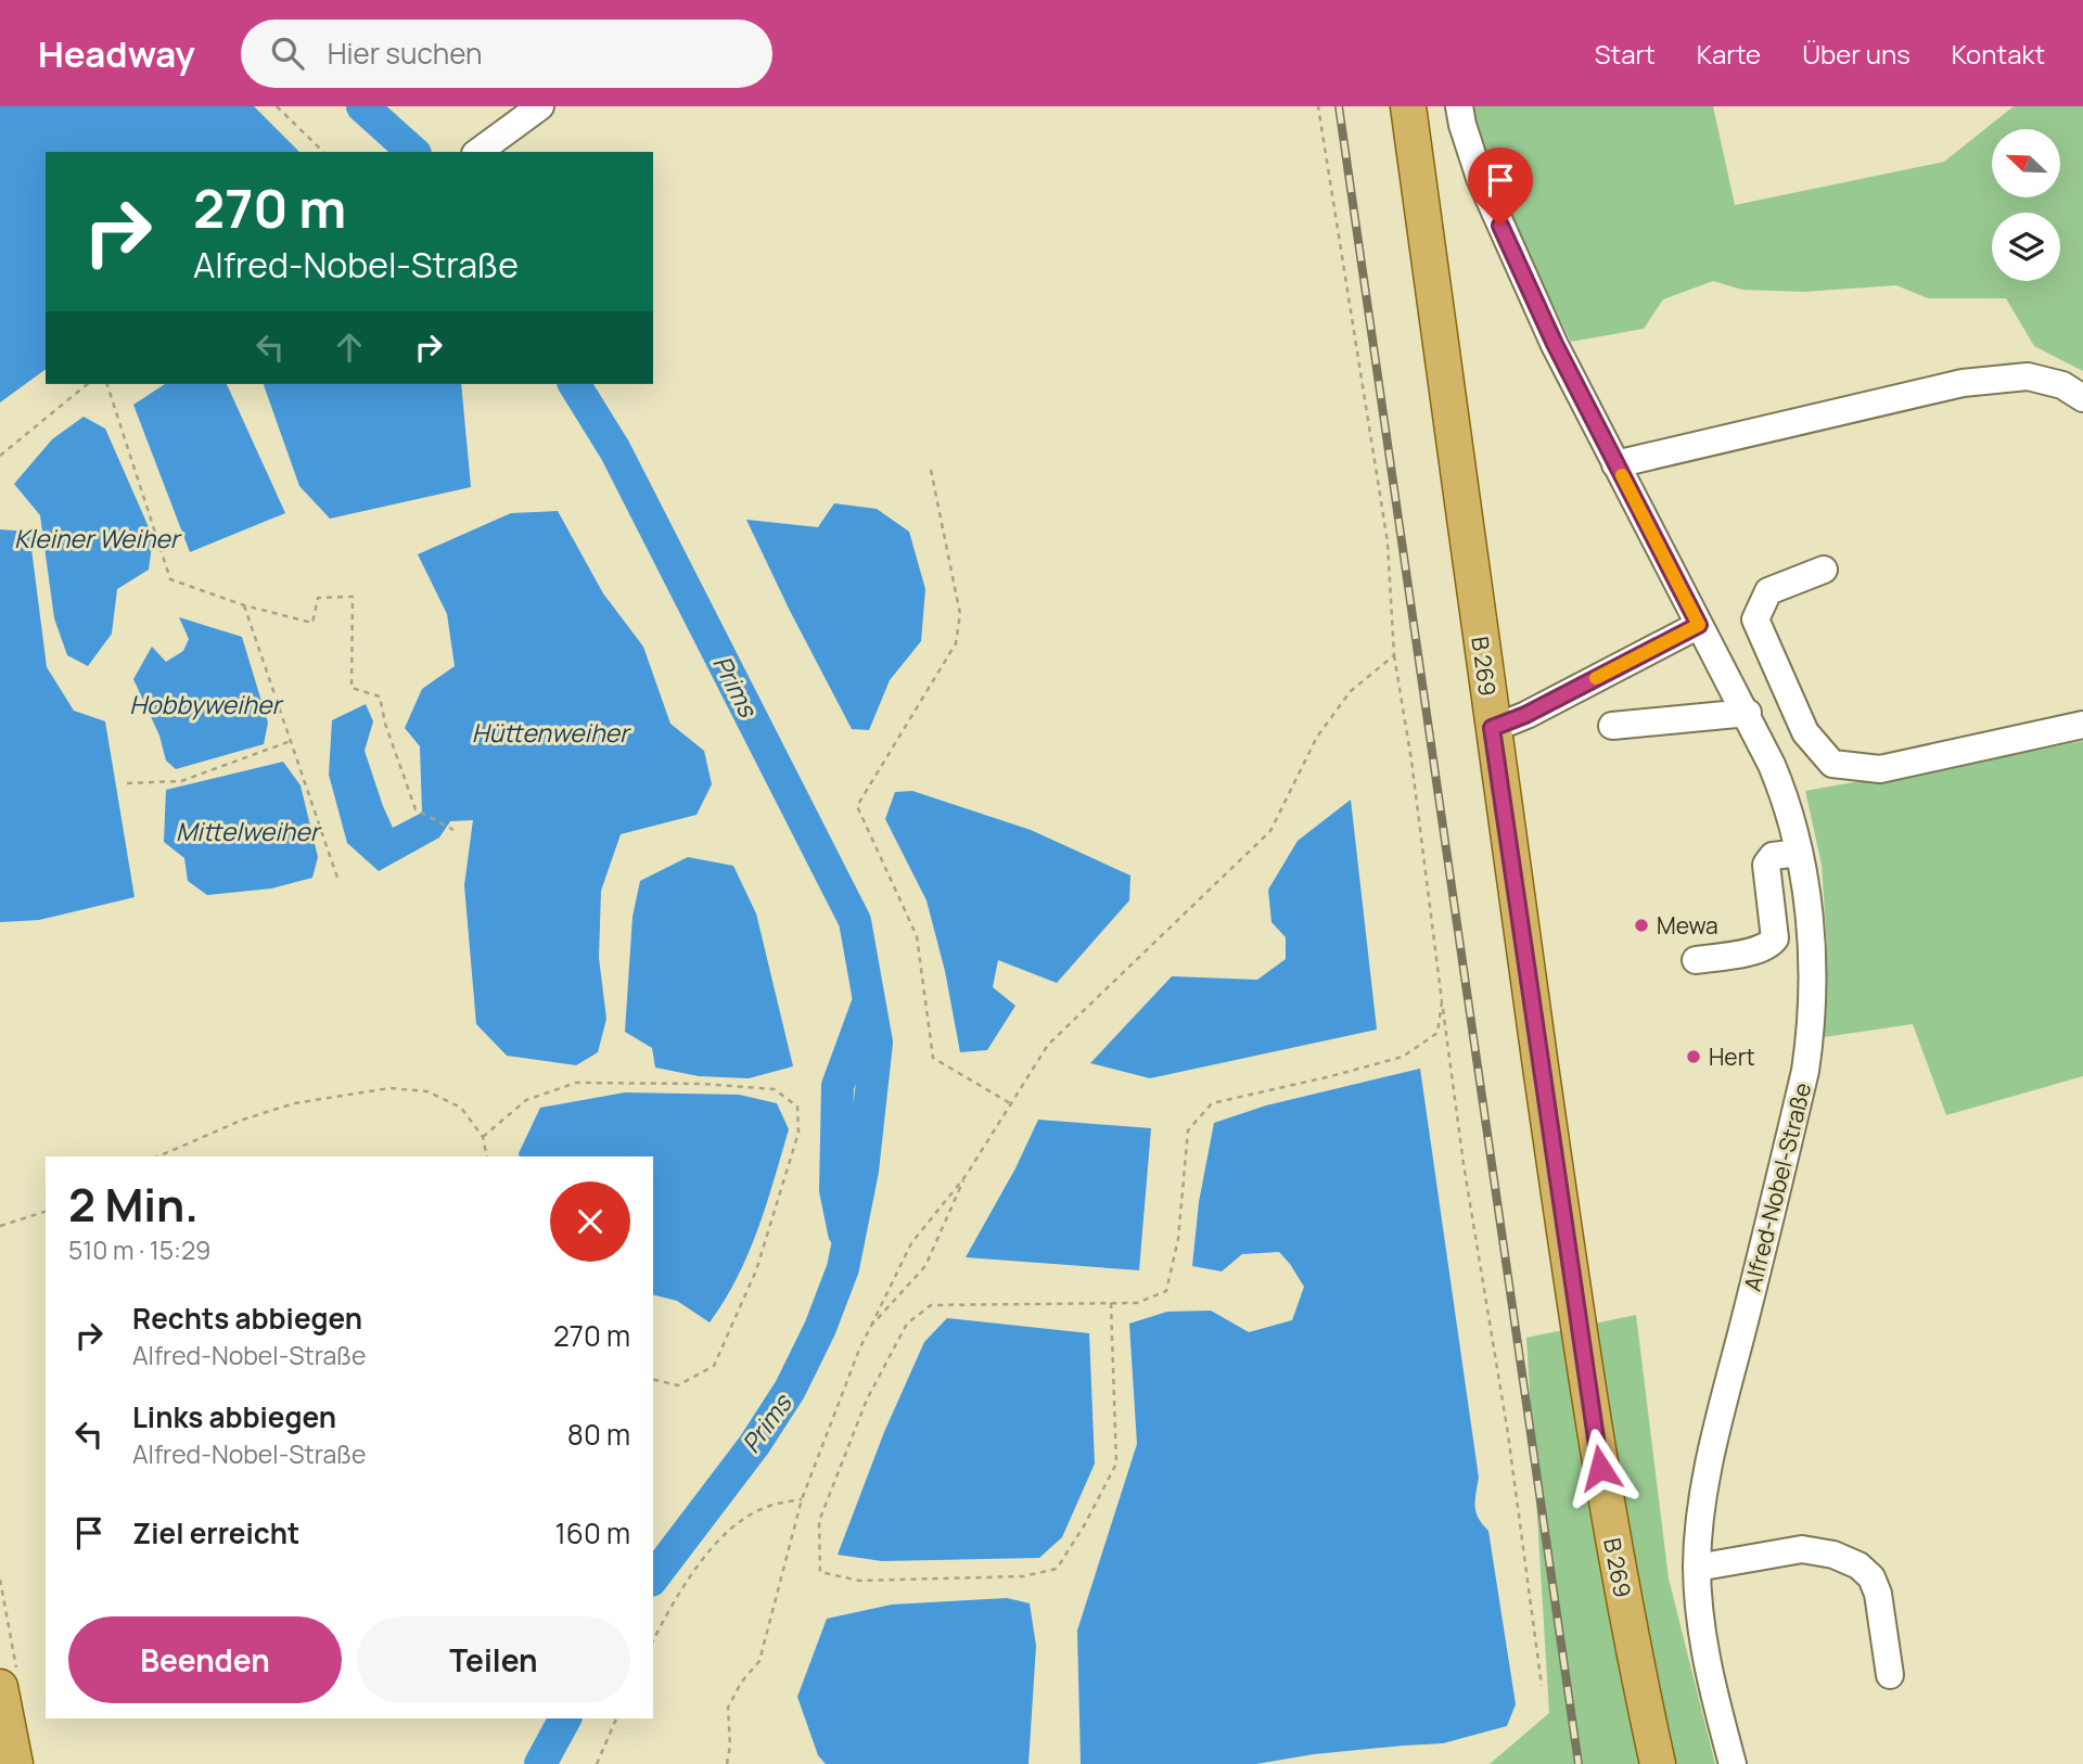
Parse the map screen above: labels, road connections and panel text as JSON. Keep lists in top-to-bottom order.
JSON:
{
  "streets": {
    "main road": ["B 269"],
    "street": ["Alfred-Nobel-Straße"]
  },
  "water": [
    "Kleiner Weiher",
    "Prims",
    "Hobbyweiher",
    "Hüttenweiher",
    "Mittelweiher"
  ],
  "places": ["Mewa", "Hert"],
  "north": "top left",
  "page": {
    "header": "Headway",
    "search": "Hier suchen",
    "nav": [
      "Start",
      "Karte",
      "Über uns",
      "Kontakt"
    ],
    "turn": ["270 m", "Alfred-Nobel-Straße"],
    "heading": ["2 Min.", "510 m · 15:29"],
    "list": [
      {
        "name": "Rechts abbiegen",
        "note": "Alfred-Nobel-Straße",
        "value": "270 m"
      },
      {
        "name": "Links abbiegen",
        "note": "Alfred-Nobel-Straße",
        "value": "80 m"
      },
      {
        "name": "Ziel erreicht",
        "value": "160 m"
      }
    ],
    "buttons": ["Beenden", "Teilen"]
  }
}
